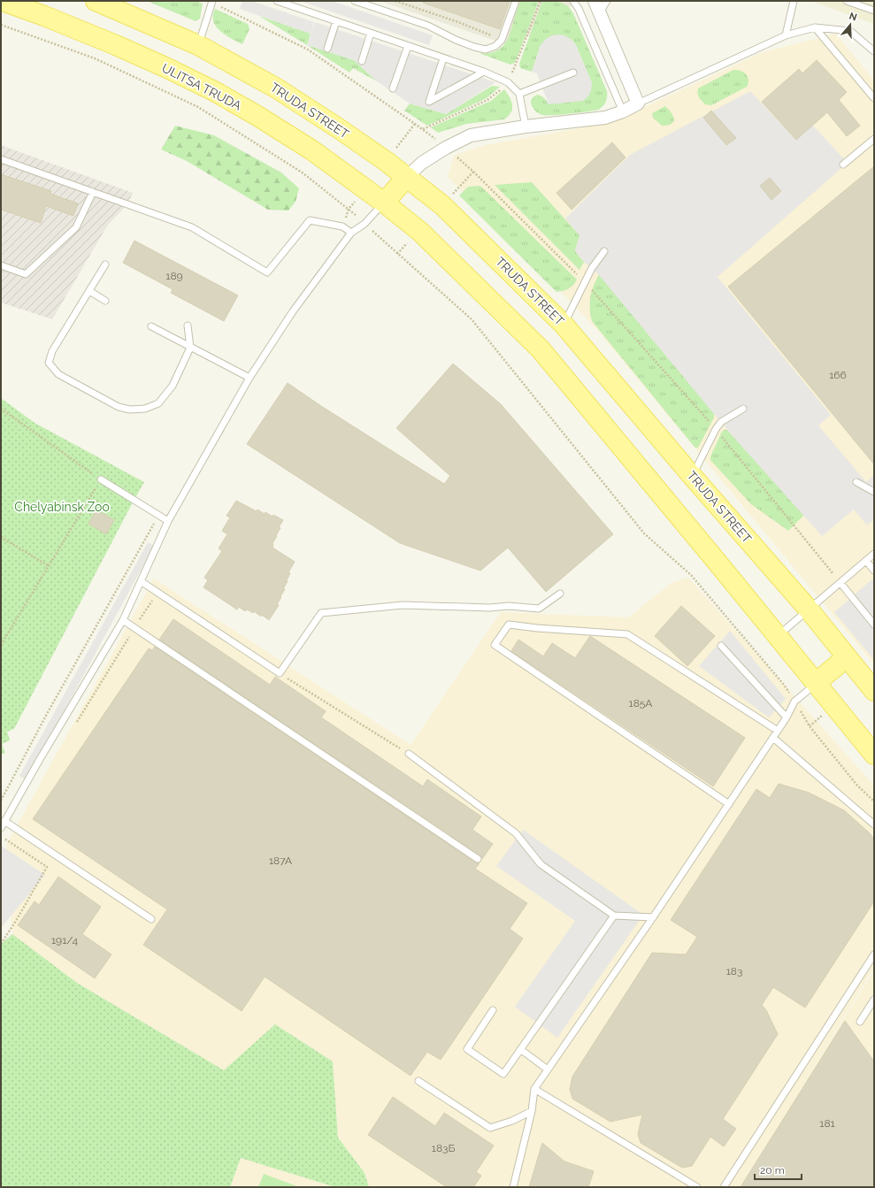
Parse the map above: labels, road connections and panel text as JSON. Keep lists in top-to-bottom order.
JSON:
{
  "streets": {
    "main road": ["ULITSA TRUDA", "TRUDA STREET"]
  },
  "parks": ["Chelyabinsk Zoo"],
  "house_numbers": [
    "189",
    "166",
    "185А",
    "187А",
    "191/4",
    "183",
    "181",
    "183Б"
  ],
  "scale_bar": "20 m",
  "north": "top"
}
